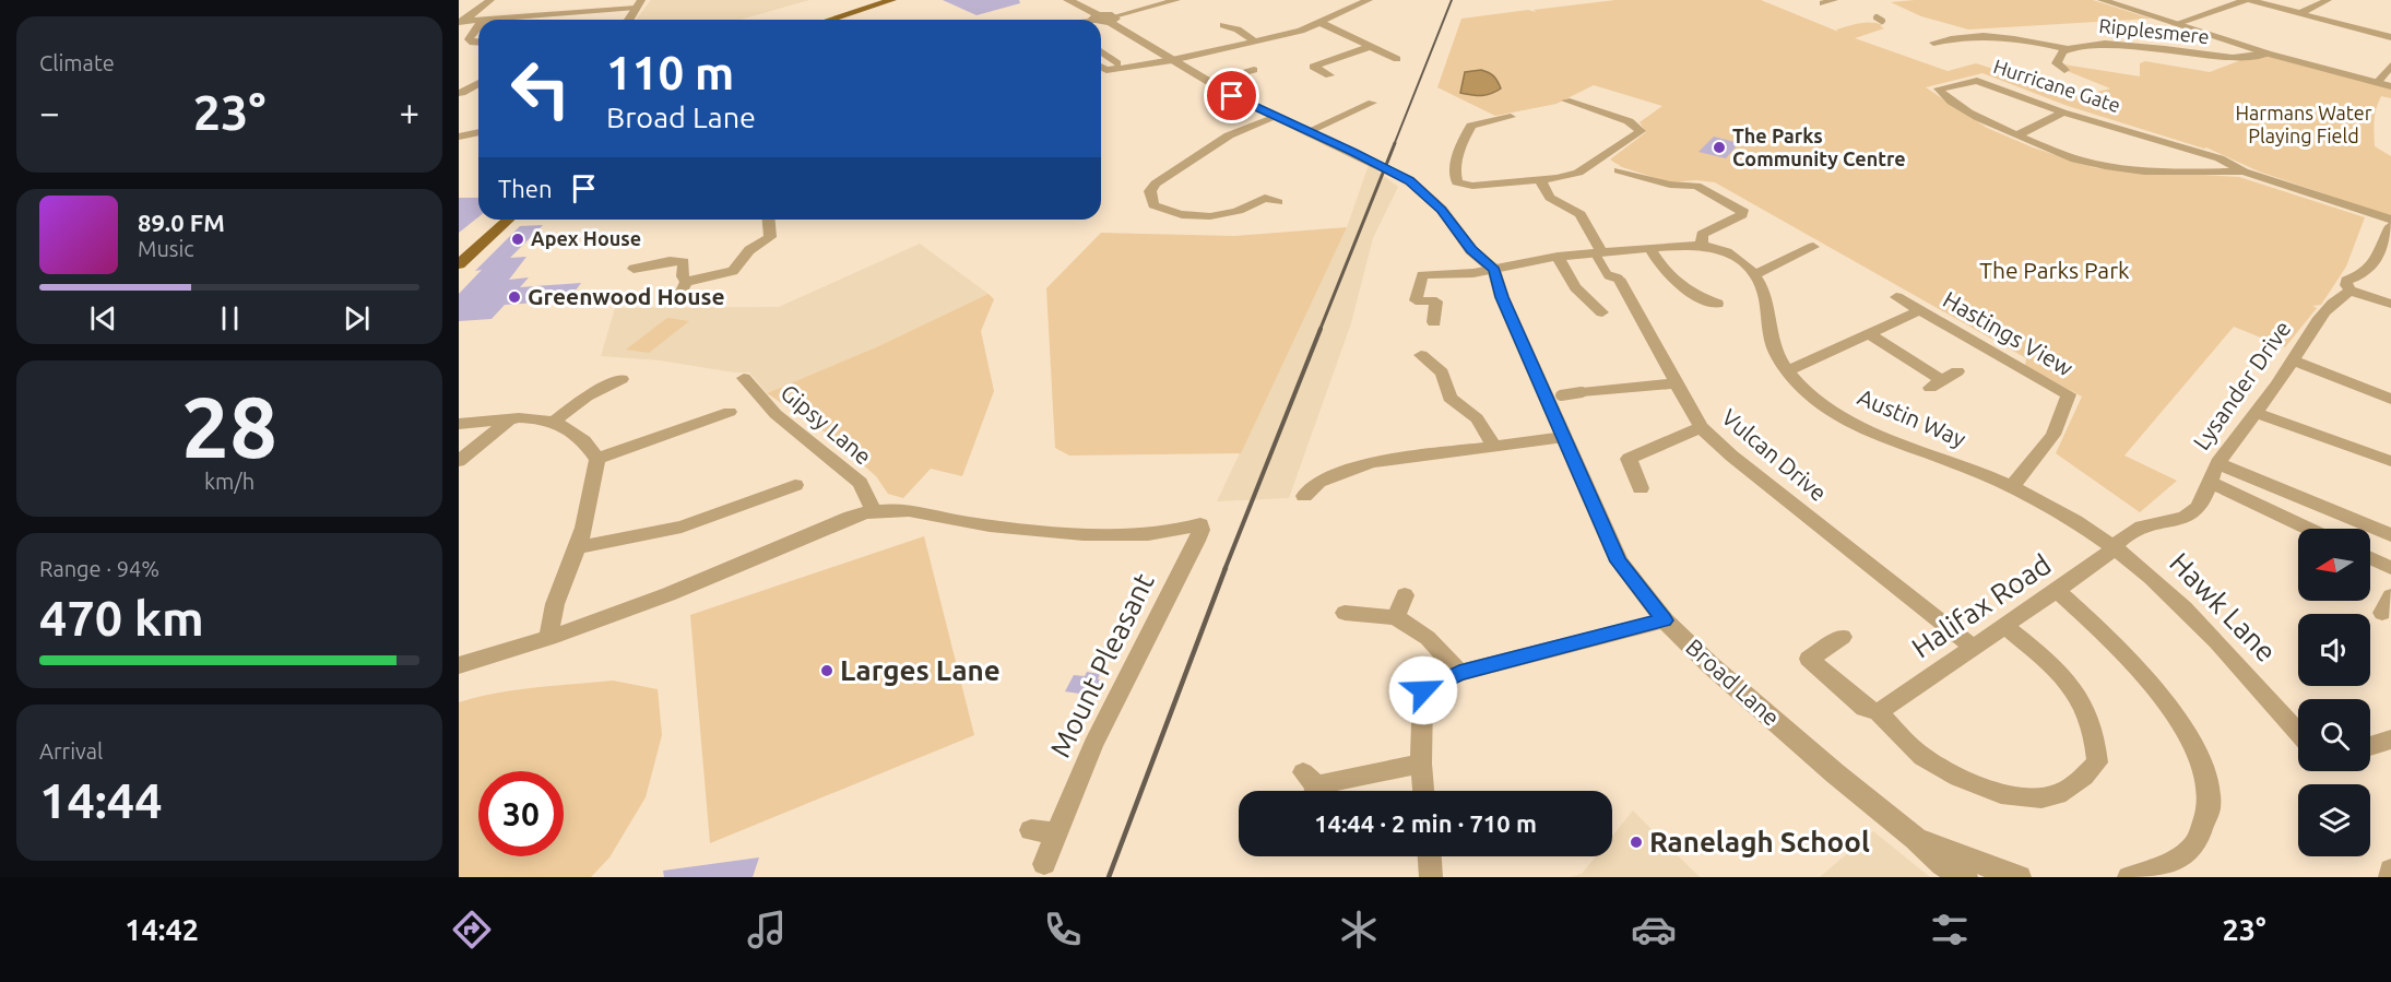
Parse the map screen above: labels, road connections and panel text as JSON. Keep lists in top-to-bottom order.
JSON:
{
  "streets": {
    "street": [
      "Ripplesmere",
      "Hurricane Gate",
      "Hastings View",
      "Lysander Drive",
      "Austin Way",
      "Gipsy Lane",
      "Vulcan Drive",
      "Halifax Road",
      "Hawk Lane",
      "Mount Pleasant",
      "Broad Lane"
    ]
  },
  "crossings": [
    ["Hastings View", "Austin Way"],
    ["Lysander Drive", "Austin Way"],
    ["Lysander Drive", "Halifax Road"],
    ["Lysander Drive", "Hawk Lane"],
    ["Austin Way", "Halifax Road"],
    ["Austin Way", "Hawk Lane"],
    ["Gipsy Lane", "Mount Pleasant"],
    ["Vulcan Drive", "Halifax Road"],
    ["Halifax Road", "Hawk Lane"]
  ],
  "parks": ["Harmans Water Playing Field", "The Parks Park"],
  "places": [
    "The Parks Community Centre",
    "Apex House",
    "Greenwood House",
    "Larges Lane",
    "Ranelagh School"
  ],
  "north": "left",
  "page": {
    "tile": [
      "Climate",
      ["28", "km/h"],
      ["Range · 94%", "470 km"],
      ["Arrival", "14:44"]
    ],
    "turn": ["110 m", "Broad Lane"],
    "heat": ["−", "23°", "+"],
    "then": "Then",
    "song": ["89.0 FM", "Music"],
    "limit": "30",
    "trip": "14:44 · 2 min · 710 m",
    "tabs": ["14:42", "23°"]
  }
}
